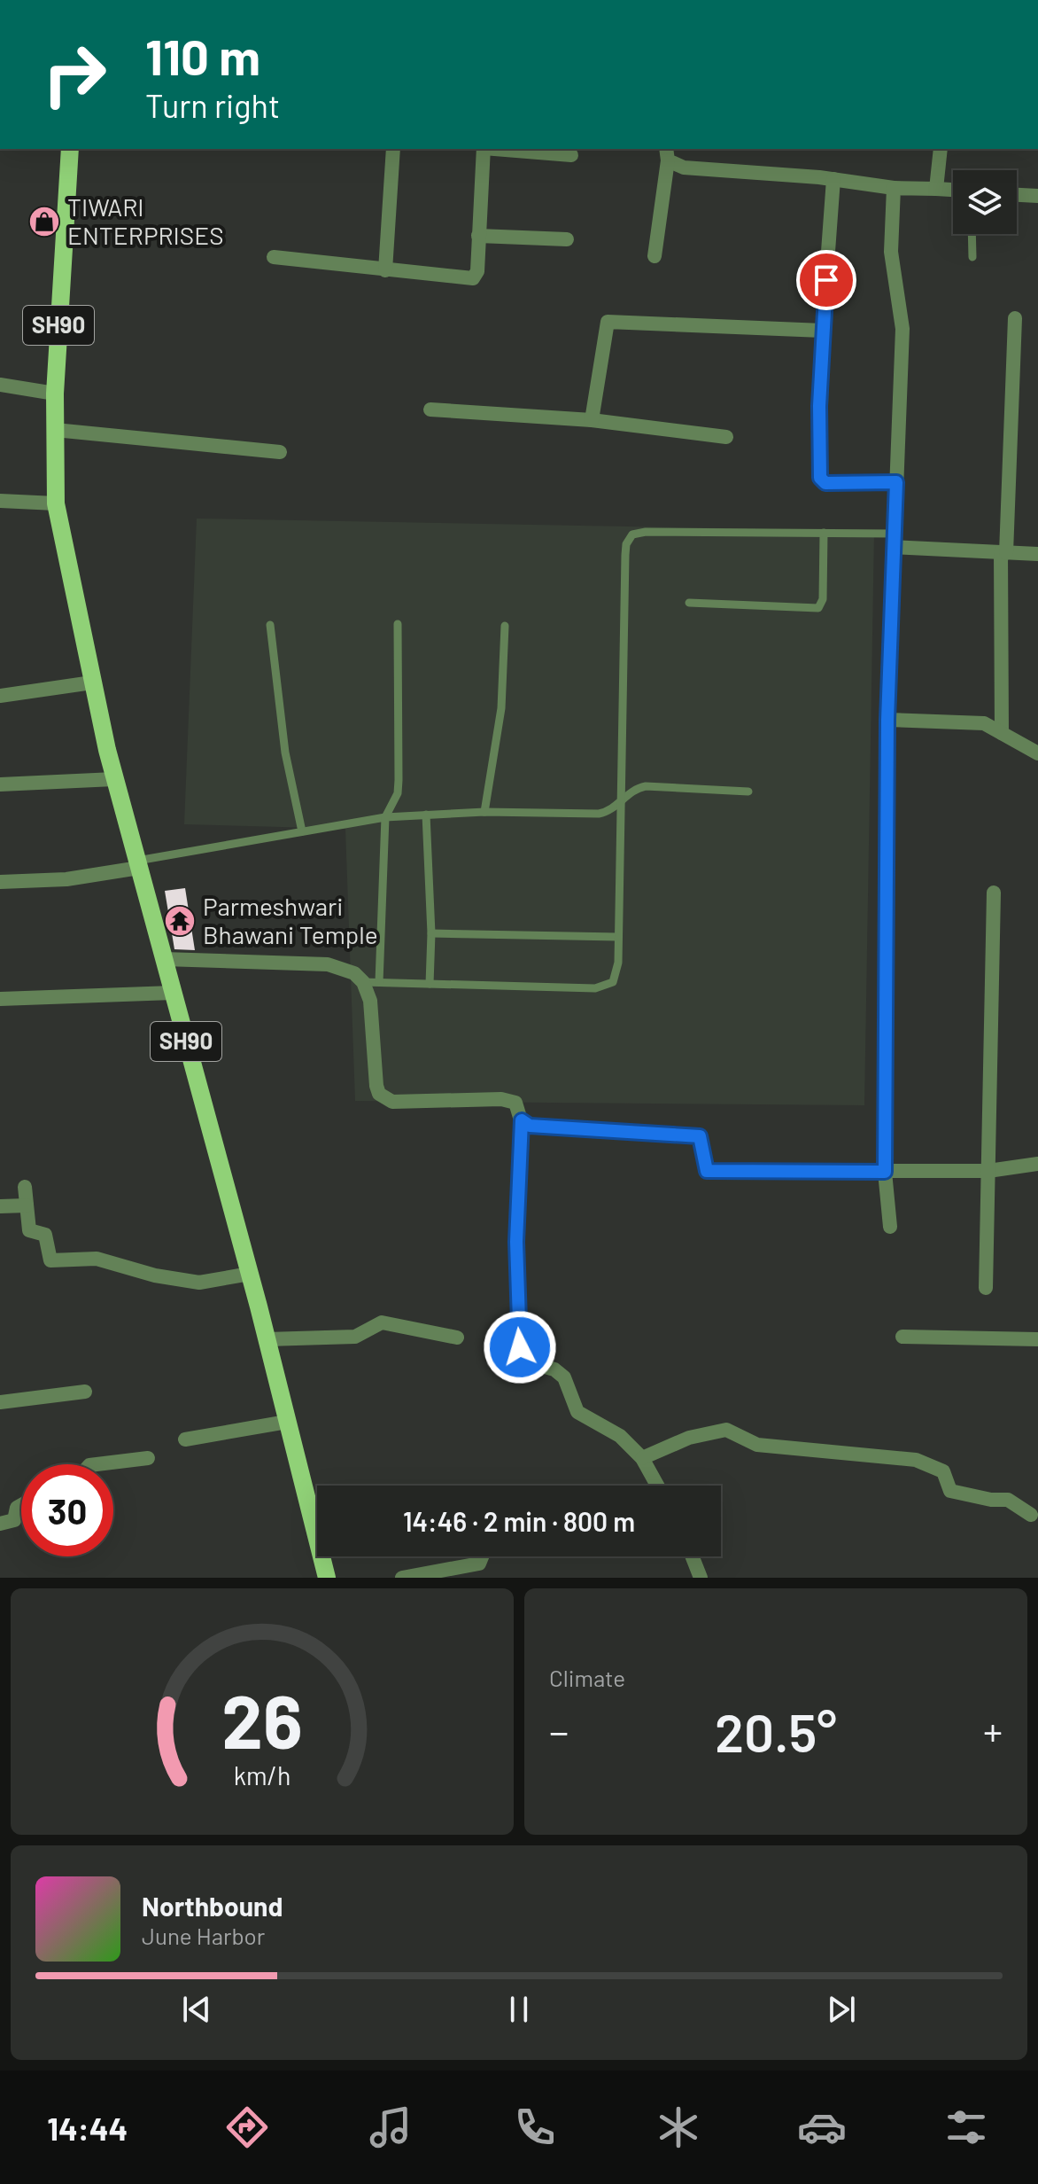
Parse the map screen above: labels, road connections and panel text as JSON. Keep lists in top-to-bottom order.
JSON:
{
  "streets": {
    "main road": ["SH90"]
  },
  "places": {
    "shop": ["TIWARI ENTERPRISES"],
    "temple": ["Parmeshwari Bhawani Temple"]
  },
  "page": {
    "turn": ["110 m", "Turn right"],
    "limit": "30",
    "trip": "14:46 · 2 min · 800 m",
    "tile": "Climate",
    "heat": ["−", "20.5°", "+"],
    "song": ["Northbound", "June Harbor"],
    "tabs": "14:44",
    "gauge": ["26", "km/h"]
  }
}
